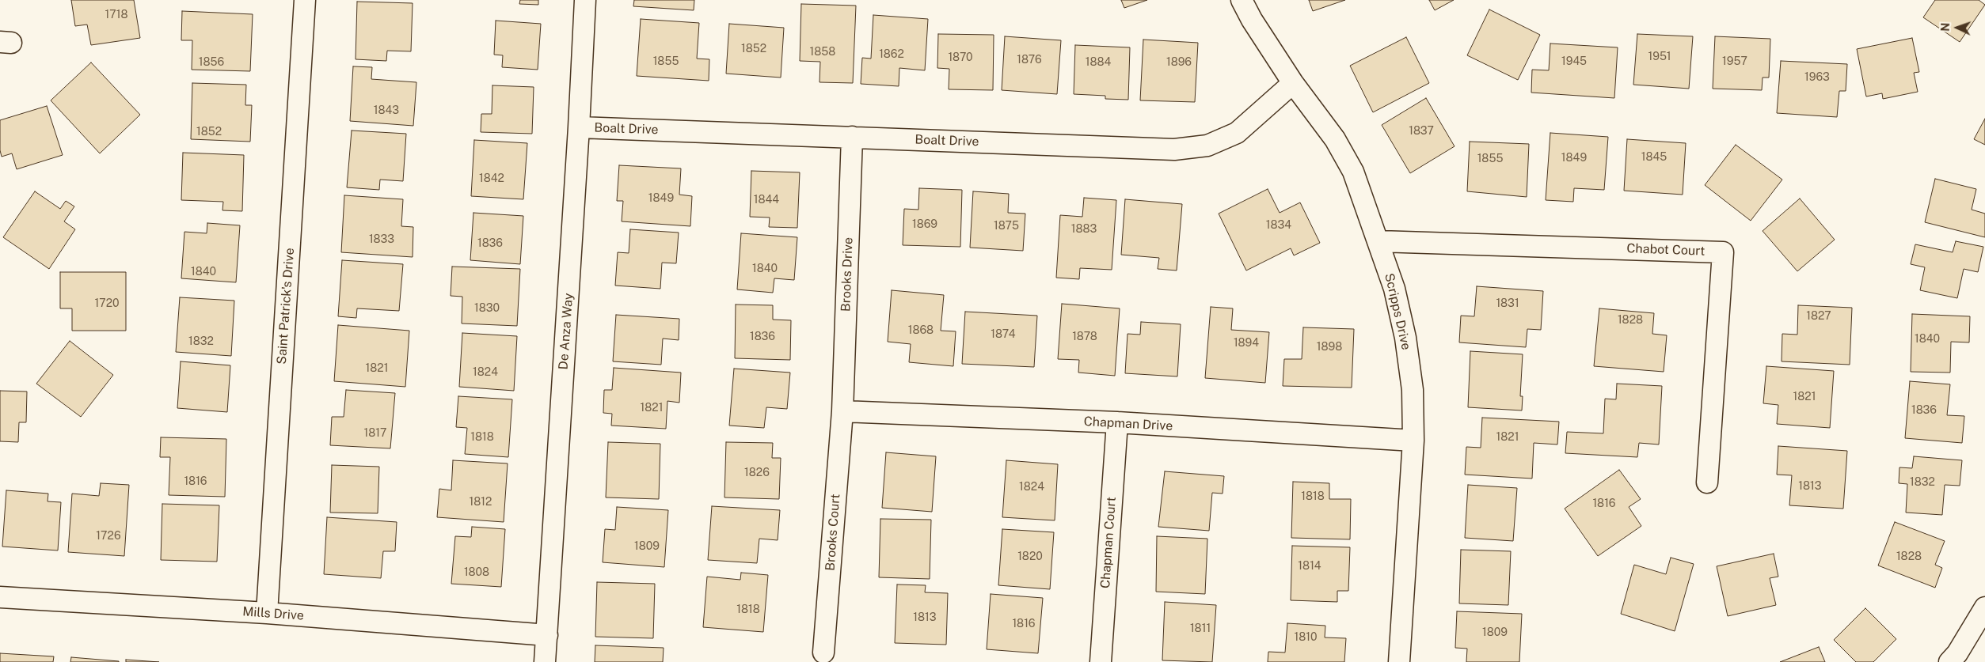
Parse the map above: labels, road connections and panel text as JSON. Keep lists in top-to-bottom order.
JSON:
{
  "streets": {
    "street": [
      "Boalt Drive",
      "Chabot Court",
      "Brooks Drive",
      "Saint Patrick's Drive",
      "Scripps Drive",
      "De Anza Way",
      "Chapman Drive",
      "Brooks Court",
      "Chapman Court",
      "Mills Drive"
    ]
  },
  "crossings": [
    ["Boalt Drive", "Brooks Drive"],
    ["Boalt Drive", "Scripps Drive"],
    ["Boalt Drive", "De Anza Way"],
    ["Chabot Court", "Scripps Drive"],
    ["Brooks Drive", "Chapman Drive"],
    ["Brooks Drive", "Brooks Court"],
    ["Saint Patrick's Drive", "Mills Drive"],
    ["Scripps Drive", "Chapman Drive"],
    ["De Anza Way", "Mills Drive"],
    ["Chapman Drive", "Brooks Court"],
    ["Chapman Drive", "Chapman Court"]
  ],
  "house_numbers": [
    "1718",
    "1852",
    "1858",
    "1862",
    "1951",
    "1870",
    "1876",
    "1855",
    "1945",
    "1957",
    "1856",
    "1884",
    "1896",
    "1963",
    "1843",
    "1837",
    "1852",
    "1845",
    "1849",
    "1855",
    "1842",
    "1849",
    "1844",
    "1869",
    "1834",
    "1875",
    "1883",
    "1833",
    "1836",
    "1840",
    "1840",
    "1720",
    "1831",
    "1830",
    "1827",
    "1828",
    "1868",
    "1874",
    "1836",
    "1878",
    "1840",
    "1832",
    "1894",
    "1898",
    "1821",
    "1824",
    "1821",
    "1821",
    "1836",
    "1817",
    "1818",
    "1821",
    "1826",
    "1816",
    "1832",
    "1813",
    "1824",
    "1818",
    "1812",
    "1816",
    "1726",
    "1809",
    "1820",
    "1828",
    "1814",
    "1808",
    "1818",
    "1813",
    "1816",
    "1811",
    "1809",
    "1810"
  ],
  "north": "left"
}
